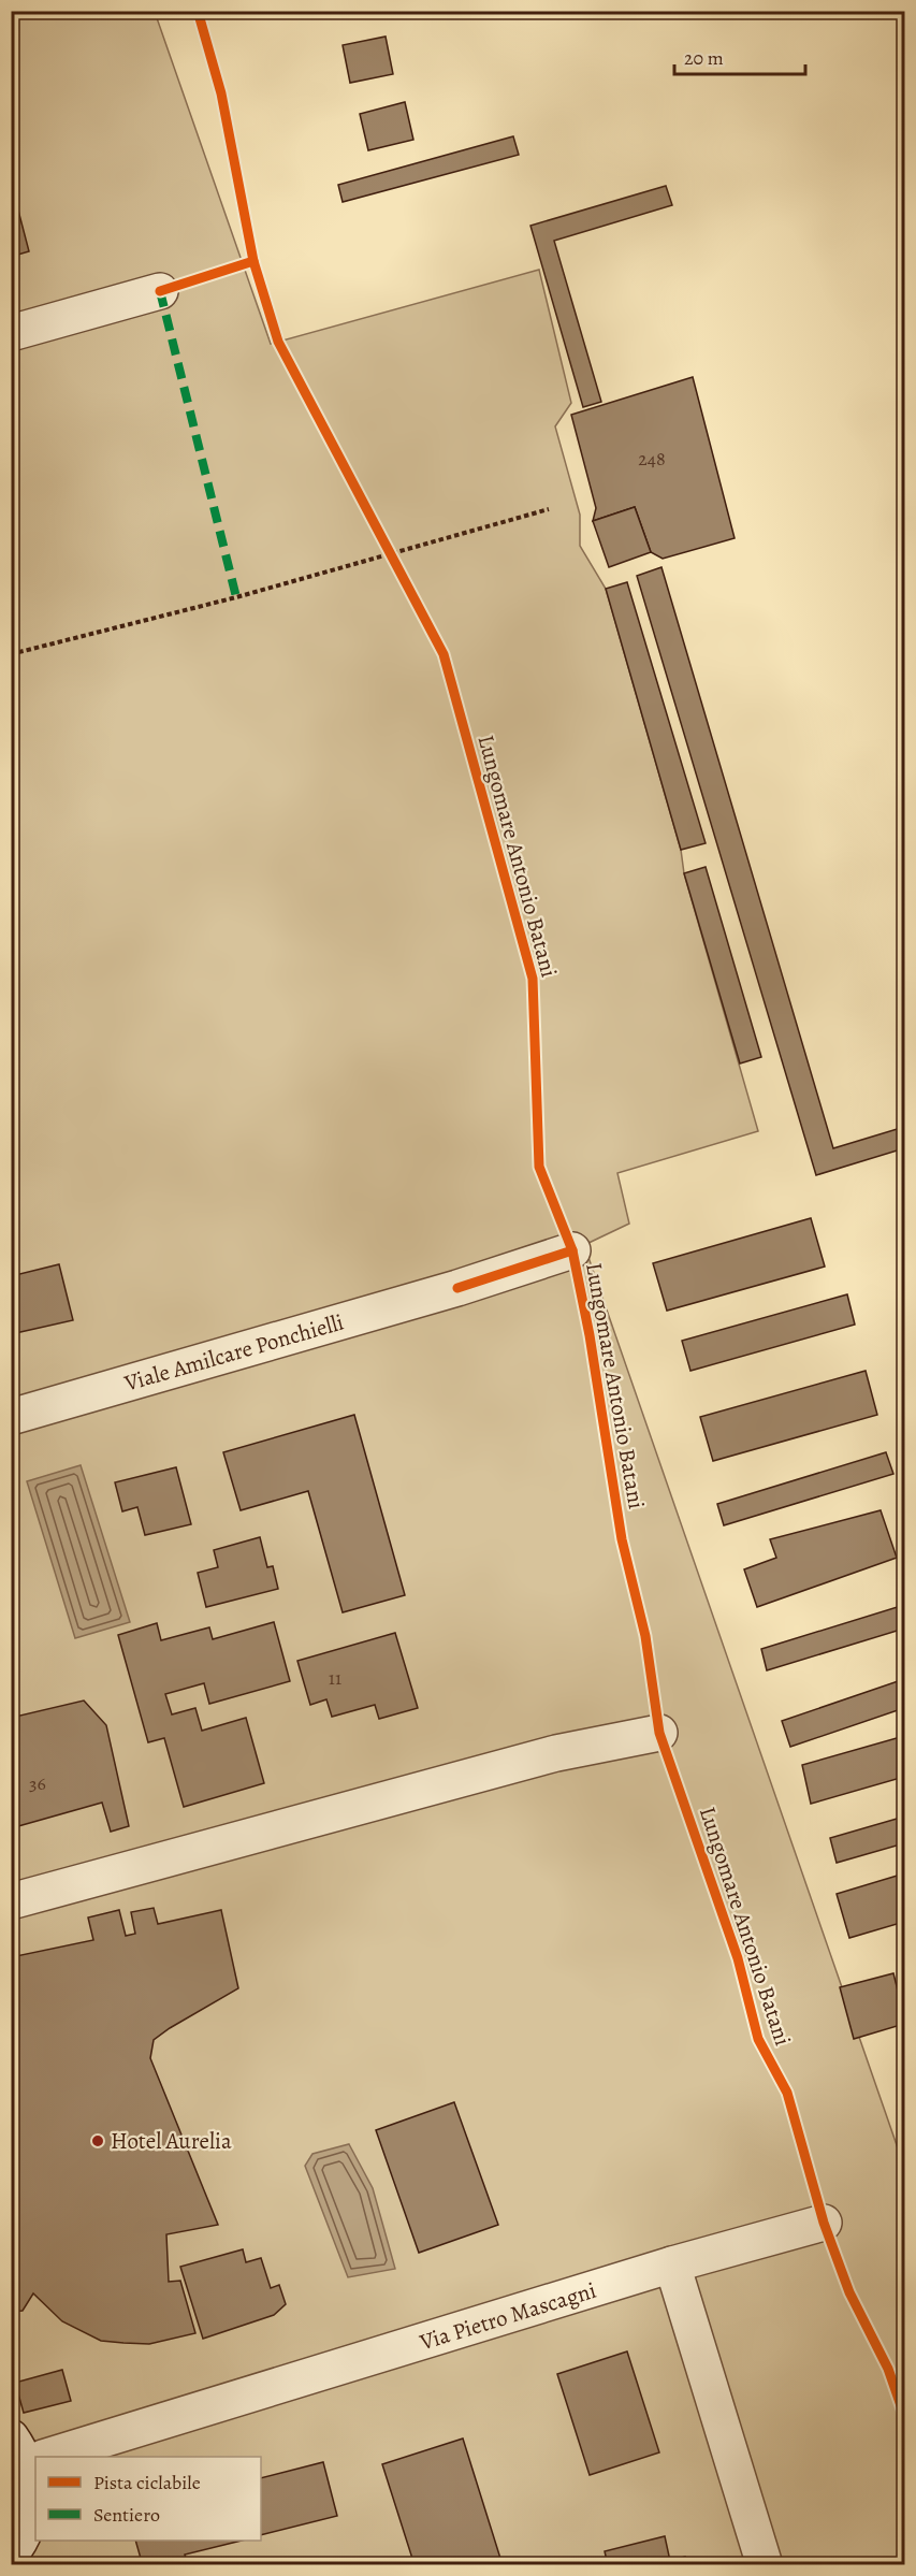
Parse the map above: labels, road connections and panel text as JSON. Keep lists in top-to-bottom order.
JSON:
{
  "streets": {
    "street": ["Viale Amilcare Ponchielli", "Via Pietro Mascagni"],
    "cycle path": ["Lungomare Antonio Batani"]
  },
  "crossings": [
    ["Lungomare Antonio Batani", "Viale Amilcare Ponchielli"],
    ["Lungomare Antonio Batani", "Via Pietro Mascagni"]
  ],
  "places": ["Hotel Aurelia"],
  "house_numbers": ["248", "11", "36"],
  "legend": ["Pista ciclabile", "Sentiero"],
  "scale_bar": "20 m"
}
